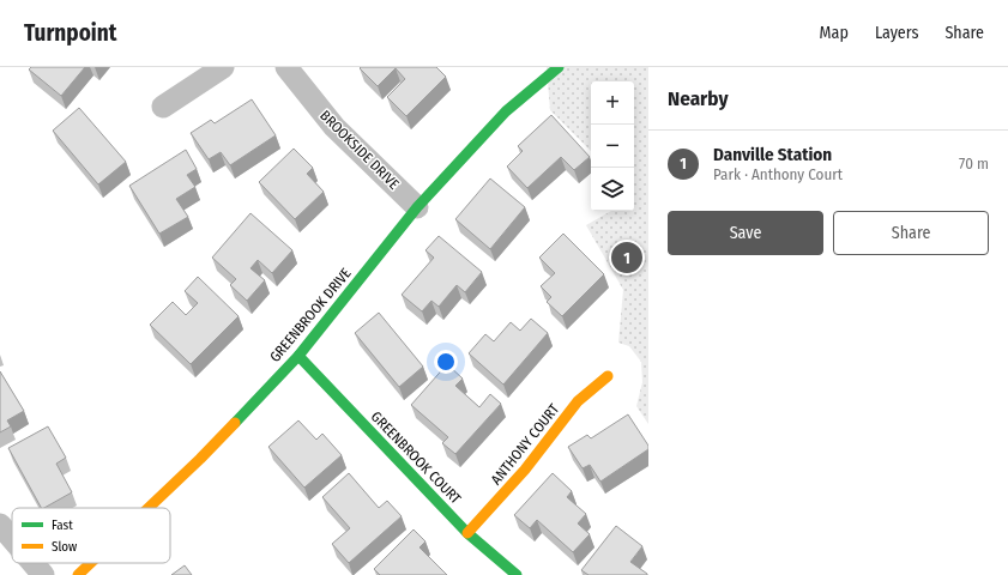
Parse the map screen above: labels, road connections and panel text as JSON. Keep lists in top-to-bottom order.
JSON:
{
  "streets": {
    "street": [
      "BROOKSIDE DRIVE",
      "GREENBROOK DRIVE",
      "ANTHONY COURT",
      "GREENBROOK COURT"
    ]
  },
  "crossings": [
    ["BROOKSIDE DRIVE", "GREENBROOK DRIVE"],
    ["GREENBROOK DRIVE", "GREENBROOK COURT"],
    ["ANTHONY COURT", "GREENBROOK COURT"]
  ],
  "legend": ["Fast", "Slow"],
  "page": {
    "header": "Turnpoint",
    "nav": ["Map", "Layers", "Share"],
    "heading": "Nearby",
    "map_buttons": ["+", "−"],
    "list": [
      {
        "mark": "1",
        "name": "Danville Station",
        "note": "Park · Anthony Court",
        "value": "70 m"
      }
    ],
    "buttons": ["Save", "Share"],
    "pins": "1"
  }
}
